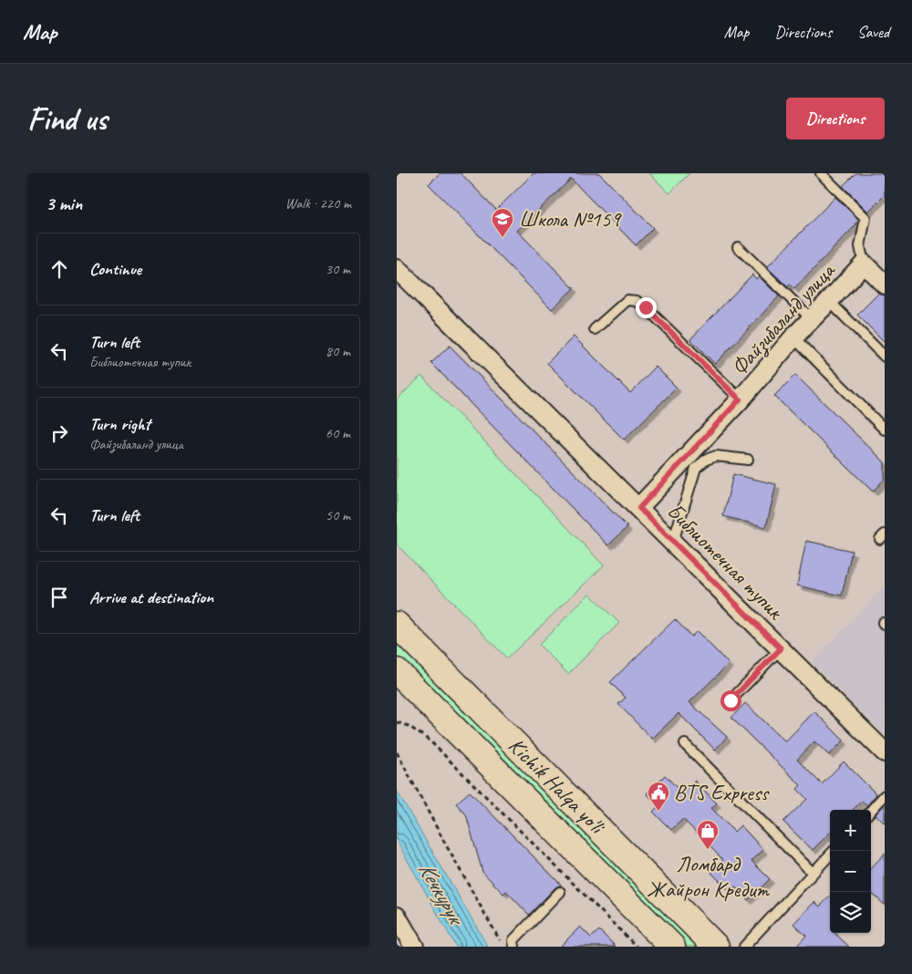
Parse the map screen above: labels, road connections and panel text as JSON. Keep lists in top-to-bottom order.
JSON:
{
  "streets": {
    "highway": ["Kichik Halqa yo'li"],
    "street": ["Файзибаланд улица", "Библиотечная тупик"]
  },
  "crossings": [
    ["Файзибаланд улица", "Библиотечная тупик"]
  ],
  "water": ["Кечкурук"],
  "places": {
    "school or university": ["Школа №159"],
    "public building": ["BTS Express"],
    "shop": ["Ломбард Жайрон Кредит"]
  },
  "page": {
    "header": "Map",
    "nav": ["Map", "Directions", "Saved"],
    "buttons": "Directions",
    "title": "Find us",
    "heading": ["3 min", "Walk · 220 m"],
    "list": [
      ["Continue", "30 m"],
      ["Turn left", "Библиотечная тупик", "80 m"],
      ["Turn right", "Файзибаланд улица", "60 m"],
      ["Turn left", "50 m"],
      "Arrive at destination"
    ],
    "map_buttons": ["+", "−"]
  }
}
